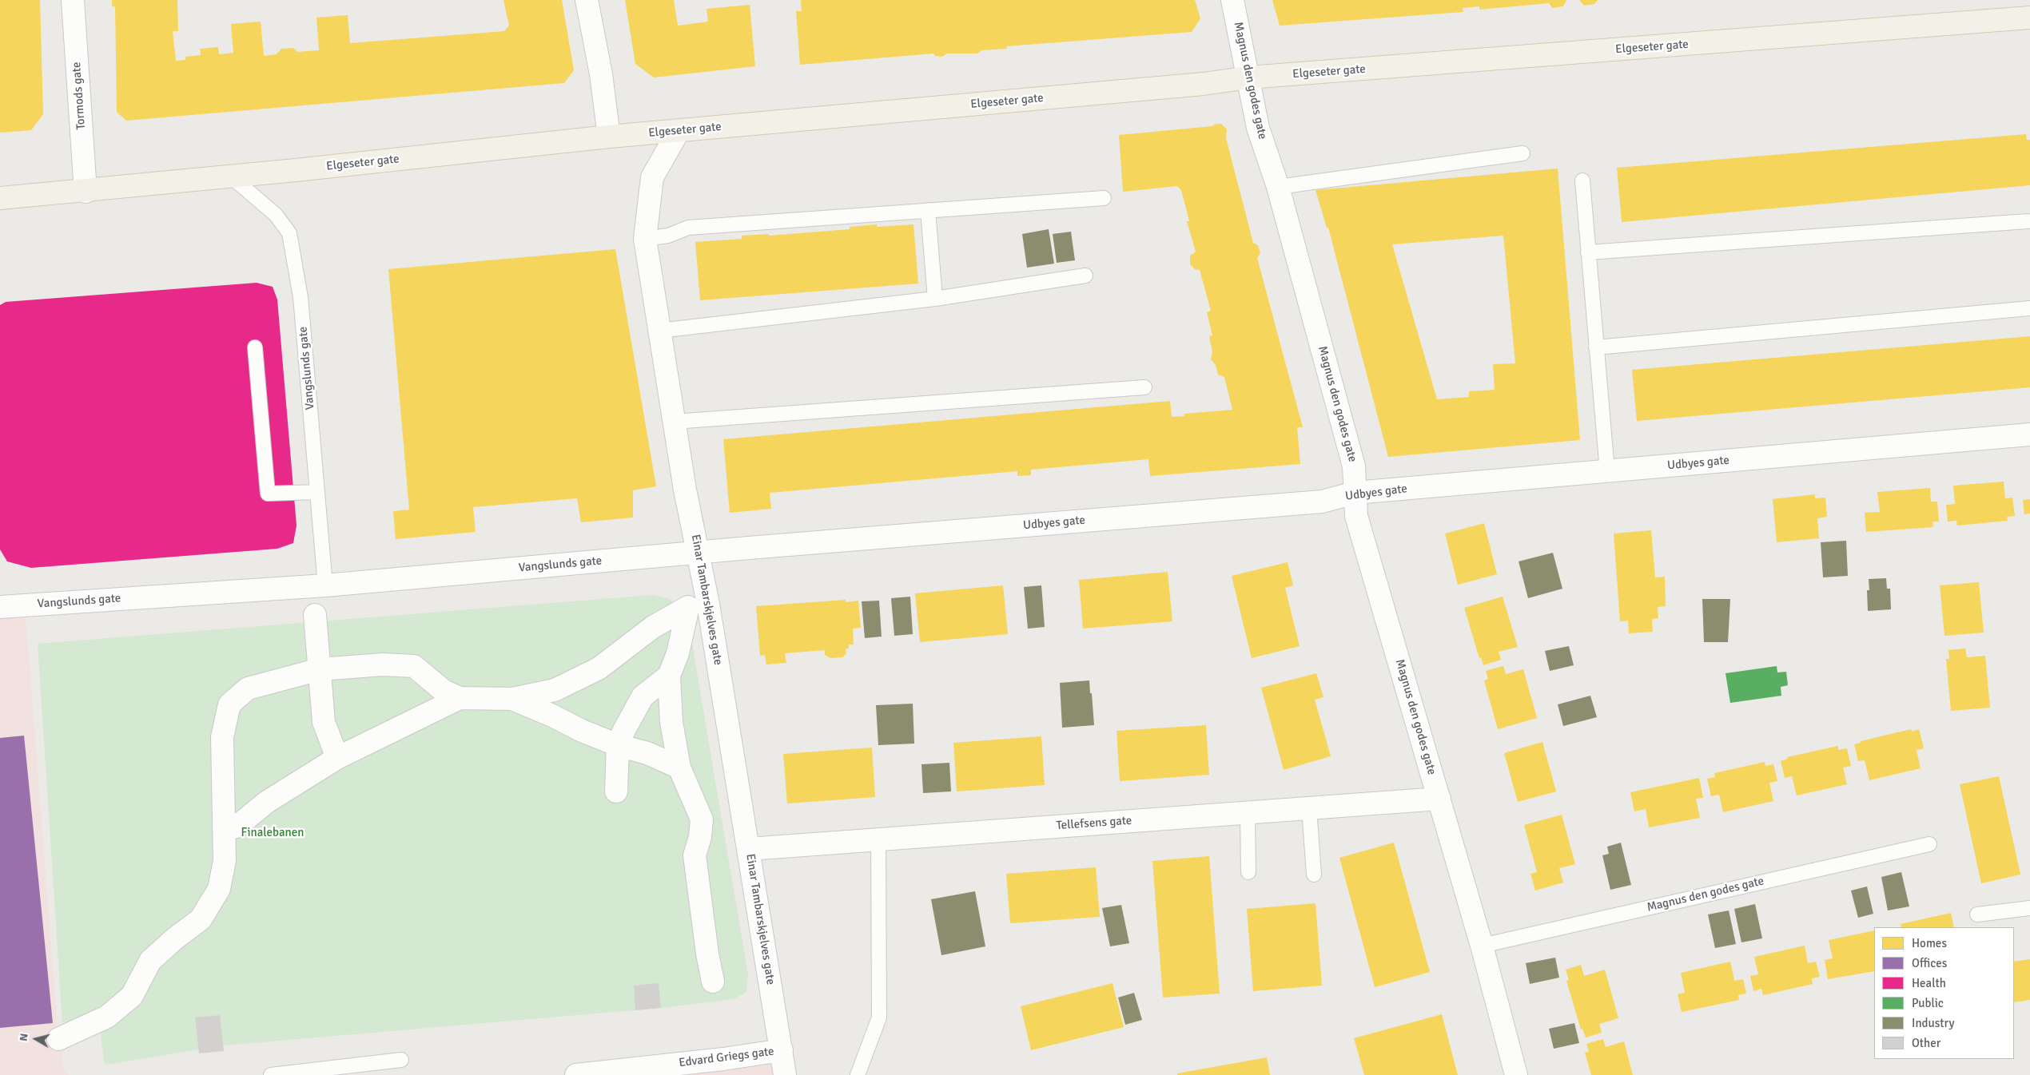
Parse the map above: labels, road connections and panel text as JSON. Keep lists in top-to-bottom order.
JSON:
{
  "streets": {
    "main road": ["Elgeseter gate"],
    "street": [
      "Magnus den godes gate",
      "Tormods gate",
      "Vangslunds gate",
      "Udbyes gate",
      "Einar Tambarskjelves gate",
      "Tellefsens gate",
      "Edvard Griegs gate"
    ]
  },
  "crossings": [
    ["Elgeseter gate", "Magnus den godes gate"],
    ["Elgeseter gate", "Tormods gate"],
    ["Elgeseter gate", "Vangslunds gate"],
    ["Elgeseter gate", "Einar Tambarskjelves gate"],
    ["Magnus den godes gate", "Udbyes gate"],
    ["Magnus den godes gate", "Tellefsens gate"],
    ["Vangslunds gate", "Udbyes gate"],
    ["Vangslunds gate", "Einar Tambarskjelves gate"],
    ["Udbyes gate", "Einar Tambarskjelves gate"],
    ["Einar Tambarskjelves gate", "Tellefsens gate"],
    ["Einar Tambarskjelves gate", "Edvard Griegs gate"]
  ],
  "parks": ["Finalebanen"],
  "legend": [
    "Homes",
    "Offices",
    "Health",
    "Public",
    "Industry",
    "Other"
  ],
  "north": "left"
}
